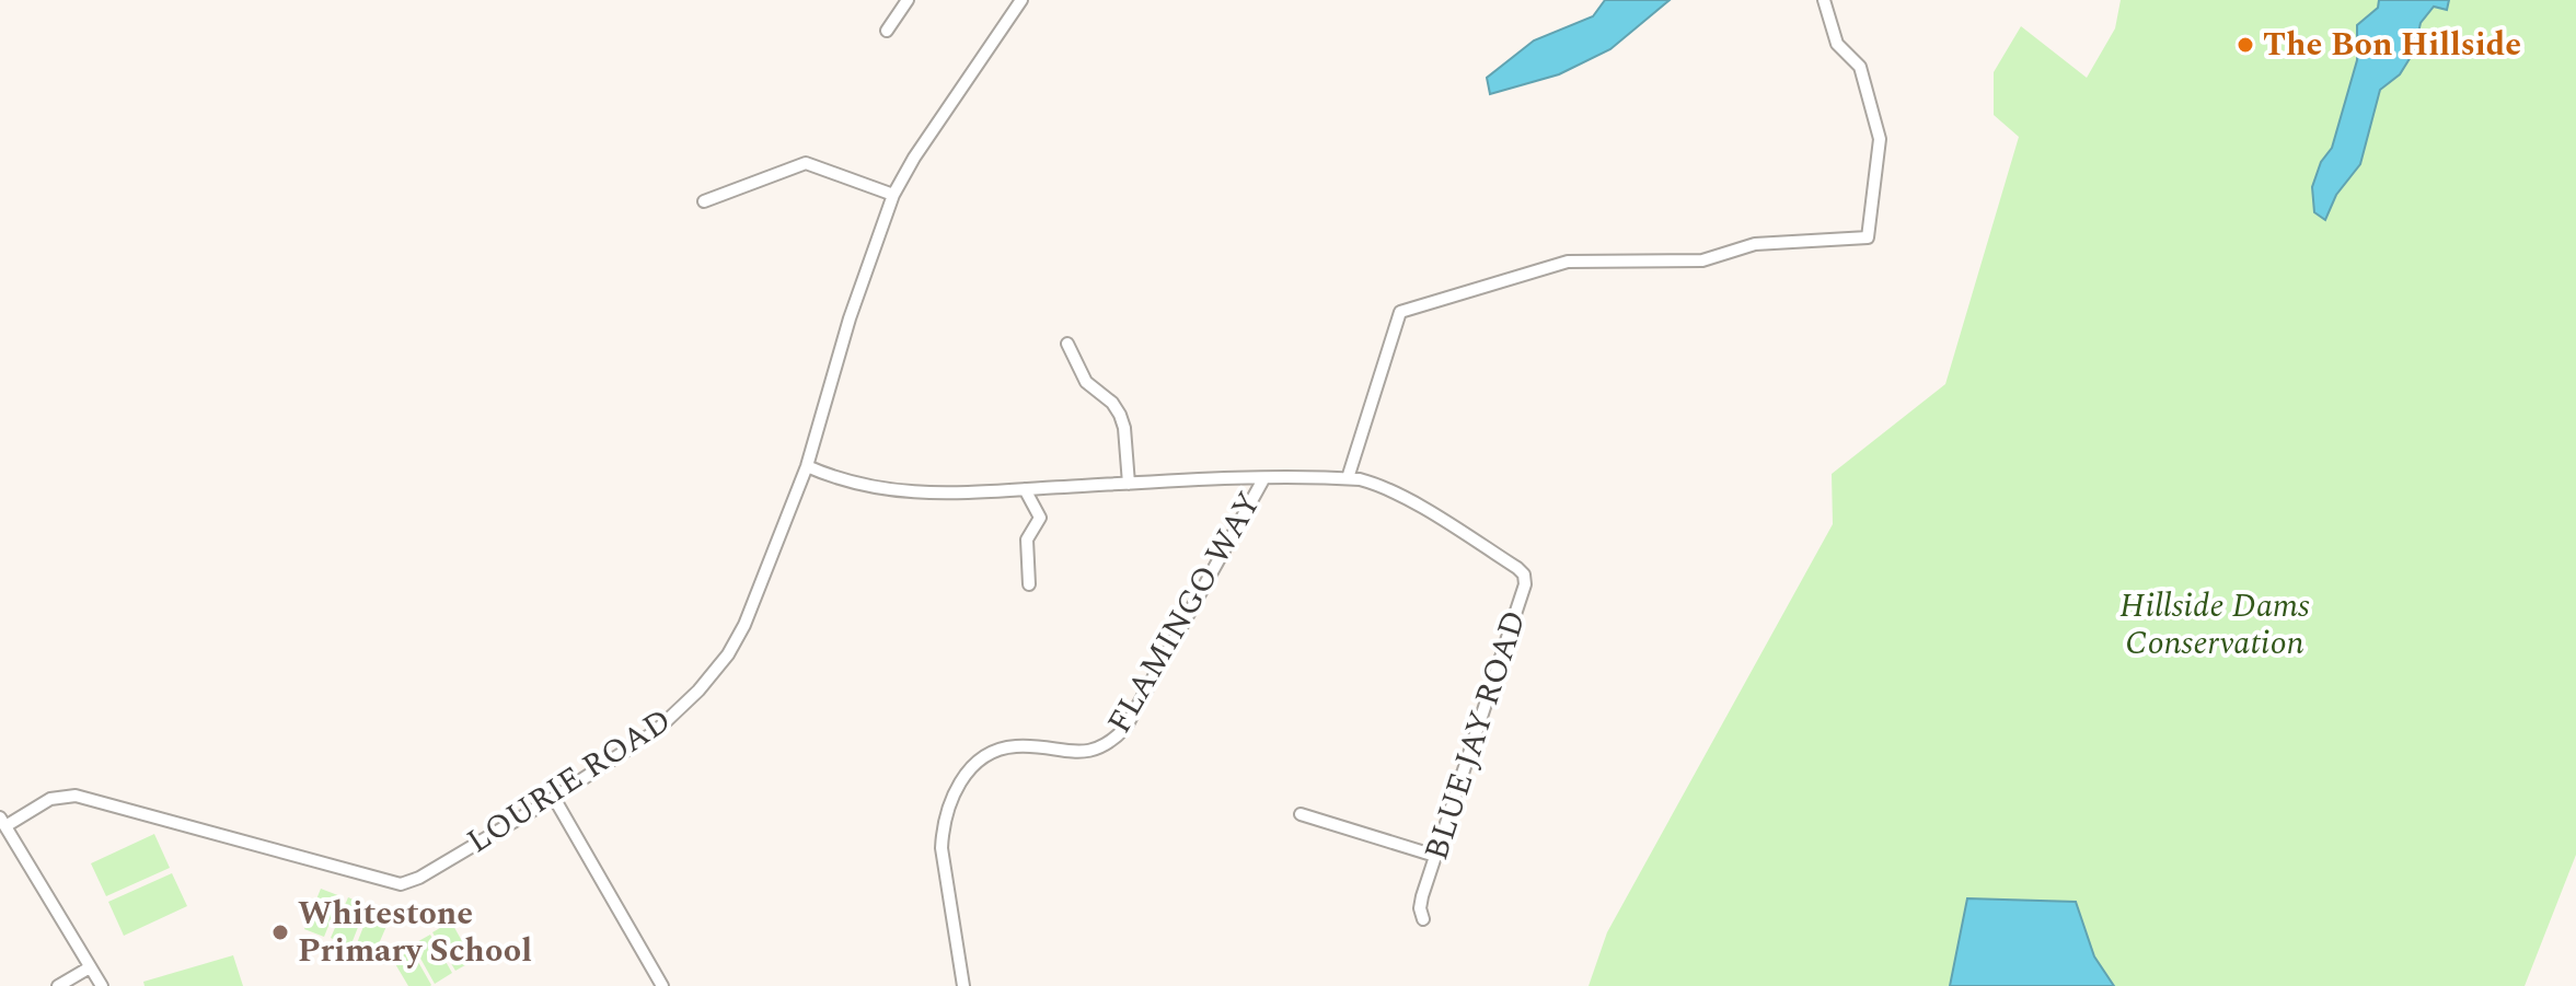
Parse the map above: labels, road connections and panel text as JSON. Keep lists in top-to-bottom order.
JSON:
{
  "streets": {
    "street": ["FLAMINGO WAY", "BLUE JAY ROAD", "LOURIE ROAD"]
  },
  "crossings": [
    ["FLAMINGO WAY", "BLUE JAY ROAD"],
    ["BLUE JAY ROAD", "LOURIE ROAD"]
  ],
  "parks": ["Hillside Dams Conservation"],
  "places": ["The Bon Hillside", "Whitestone Primary School"]
}
